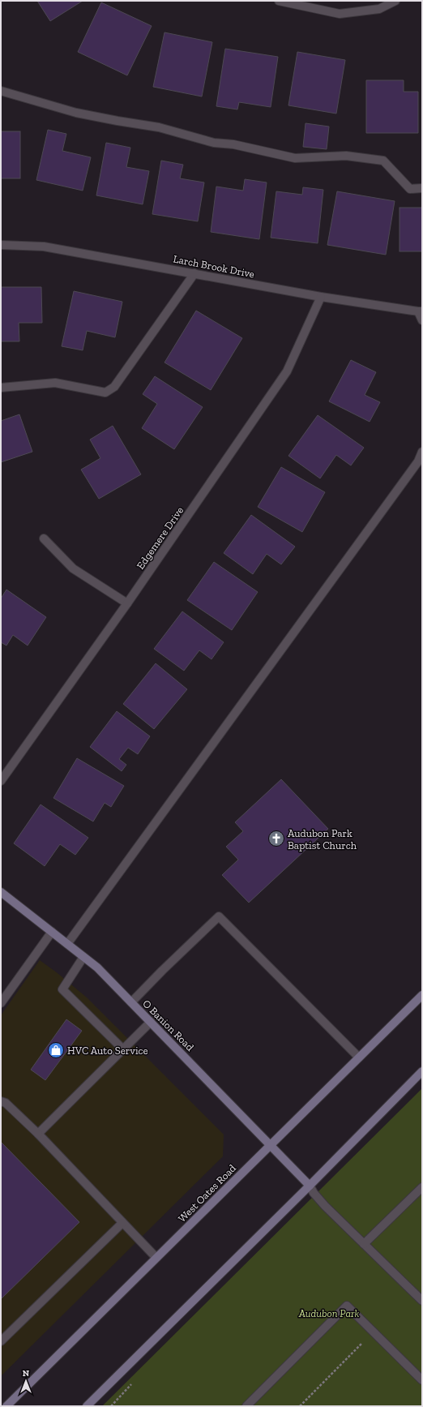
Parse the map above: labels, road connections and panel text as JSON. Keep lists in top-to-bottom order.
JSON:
{
  "streets": {
    "main road": ["O Banion Road", "West Oates Road"],
    "street": ["Larch Brook Drive", "Edgemere Drive"]
  },
  "crossings": [
    ["Larch Brook Drive", "Edgemere Drive"],
    ["O Banion Road", "West Oates Road"]
  ],
  "parks": ["Audubon Park"],
  "places": {
    "church": ["Audubon Park Baptist Church"],
    "shop": ["HVC Auto Service"]
  },
  "north": "top"
}
